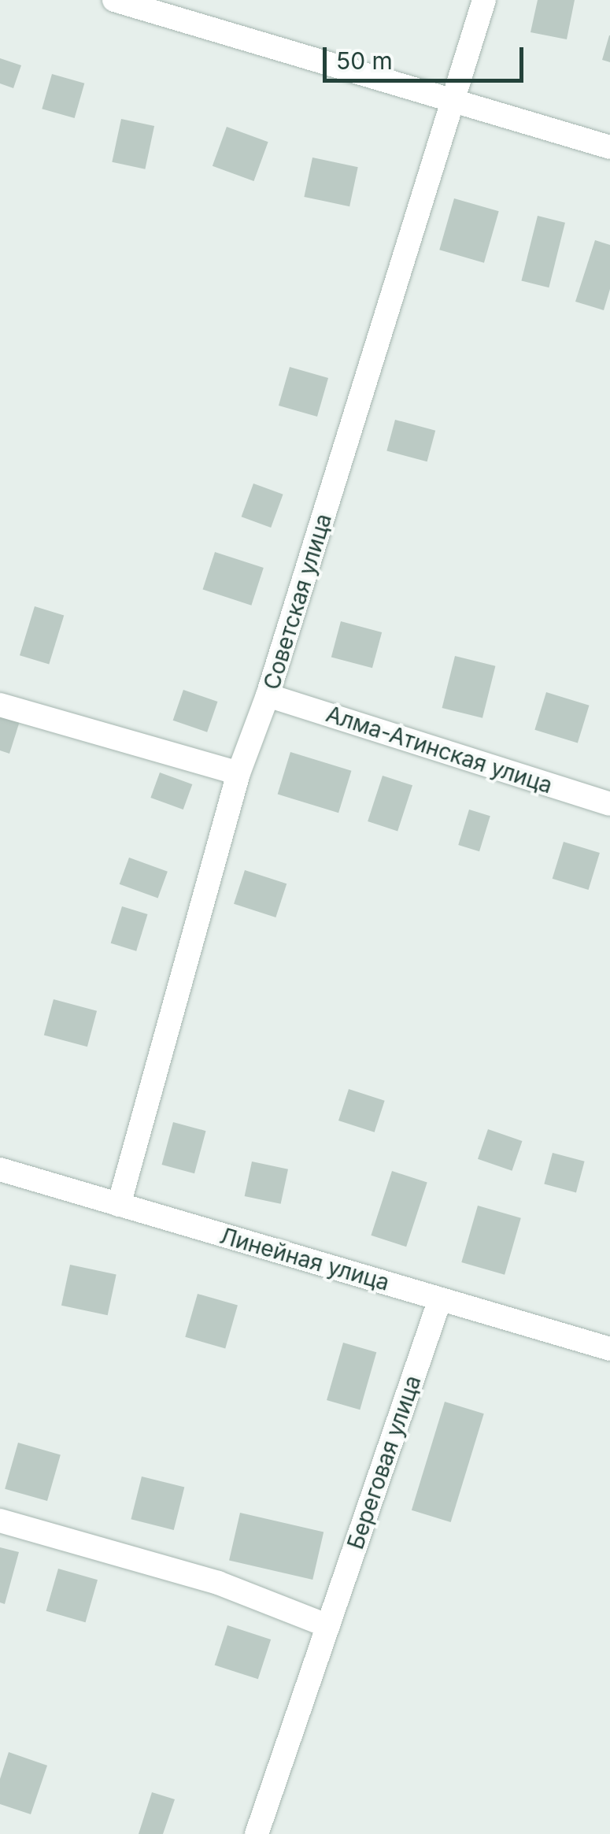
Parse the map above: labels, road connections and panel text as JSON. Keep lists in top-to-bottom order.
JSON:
{
  "streets": {
    "street": [
      "Советская улица",
      "Алма-Атинская улица",
      "Линейная улица",
      "Береговая улица"
    ]
  },
  "crossings": [
    ["Советская улица", "Алма-Атинская улица"],
    ["Советская улица", "Линейная улица"],
    ["Линейная улица", "Береговая улица"]
  ],
  "scale_bar": "50 m"
}
